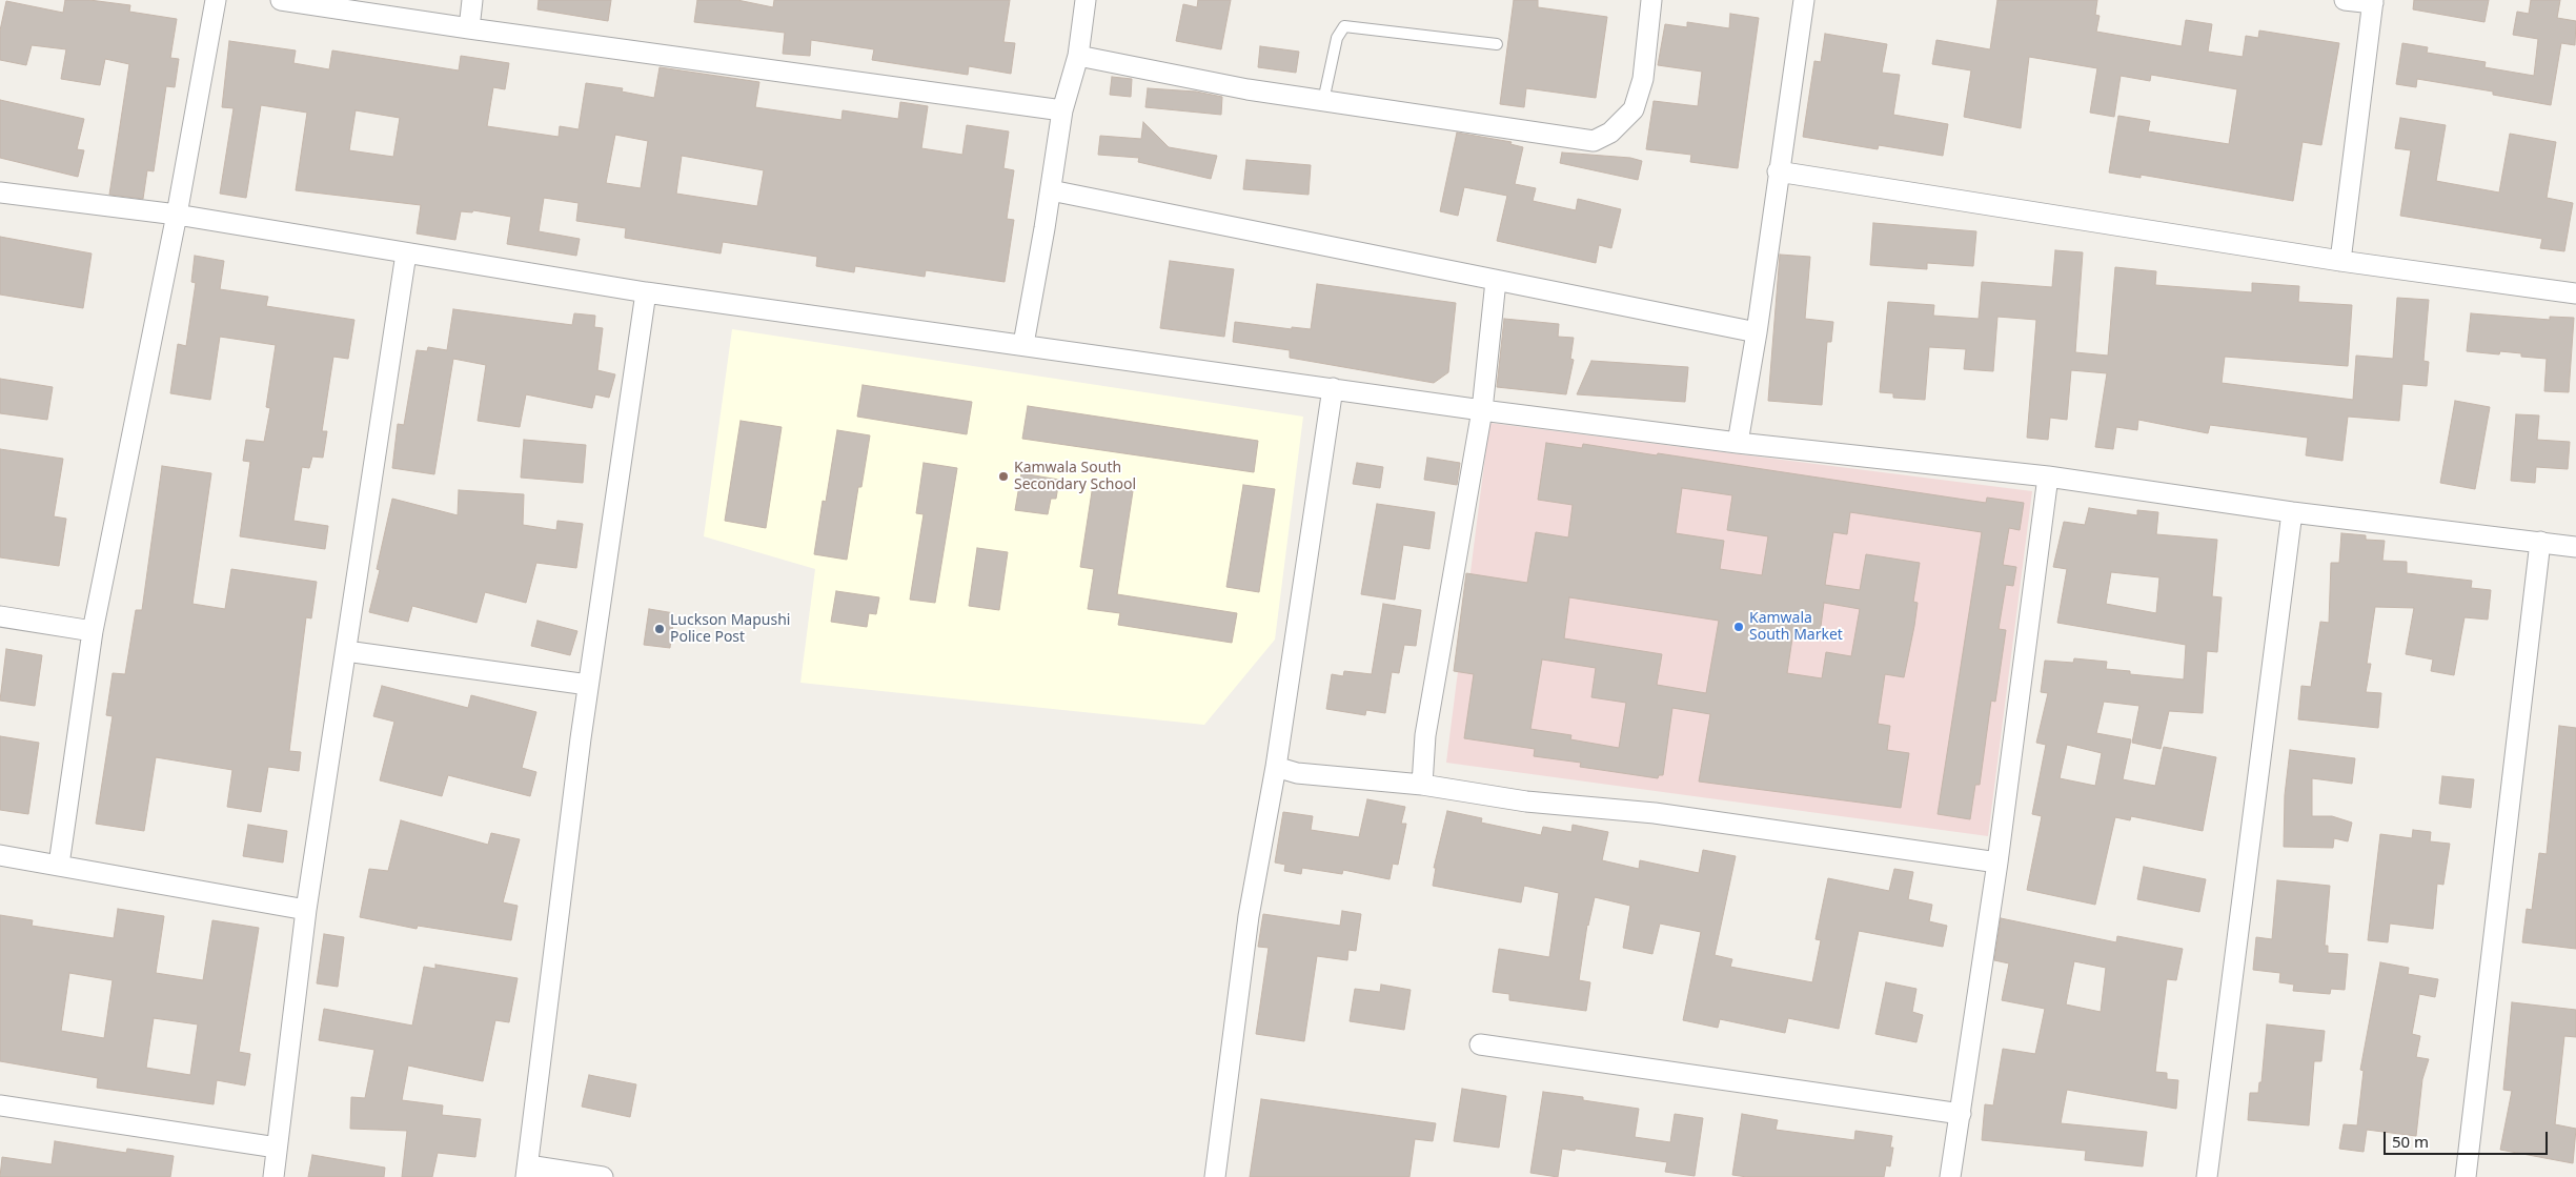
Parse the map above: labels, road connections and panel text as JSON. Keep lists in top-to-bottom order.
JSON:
{
  "places": ["Kamwala South Secondary School", "Kamwala South Market", "Luckson Mapushi Police Post"],
  "scale_bar": "50 m"
}
